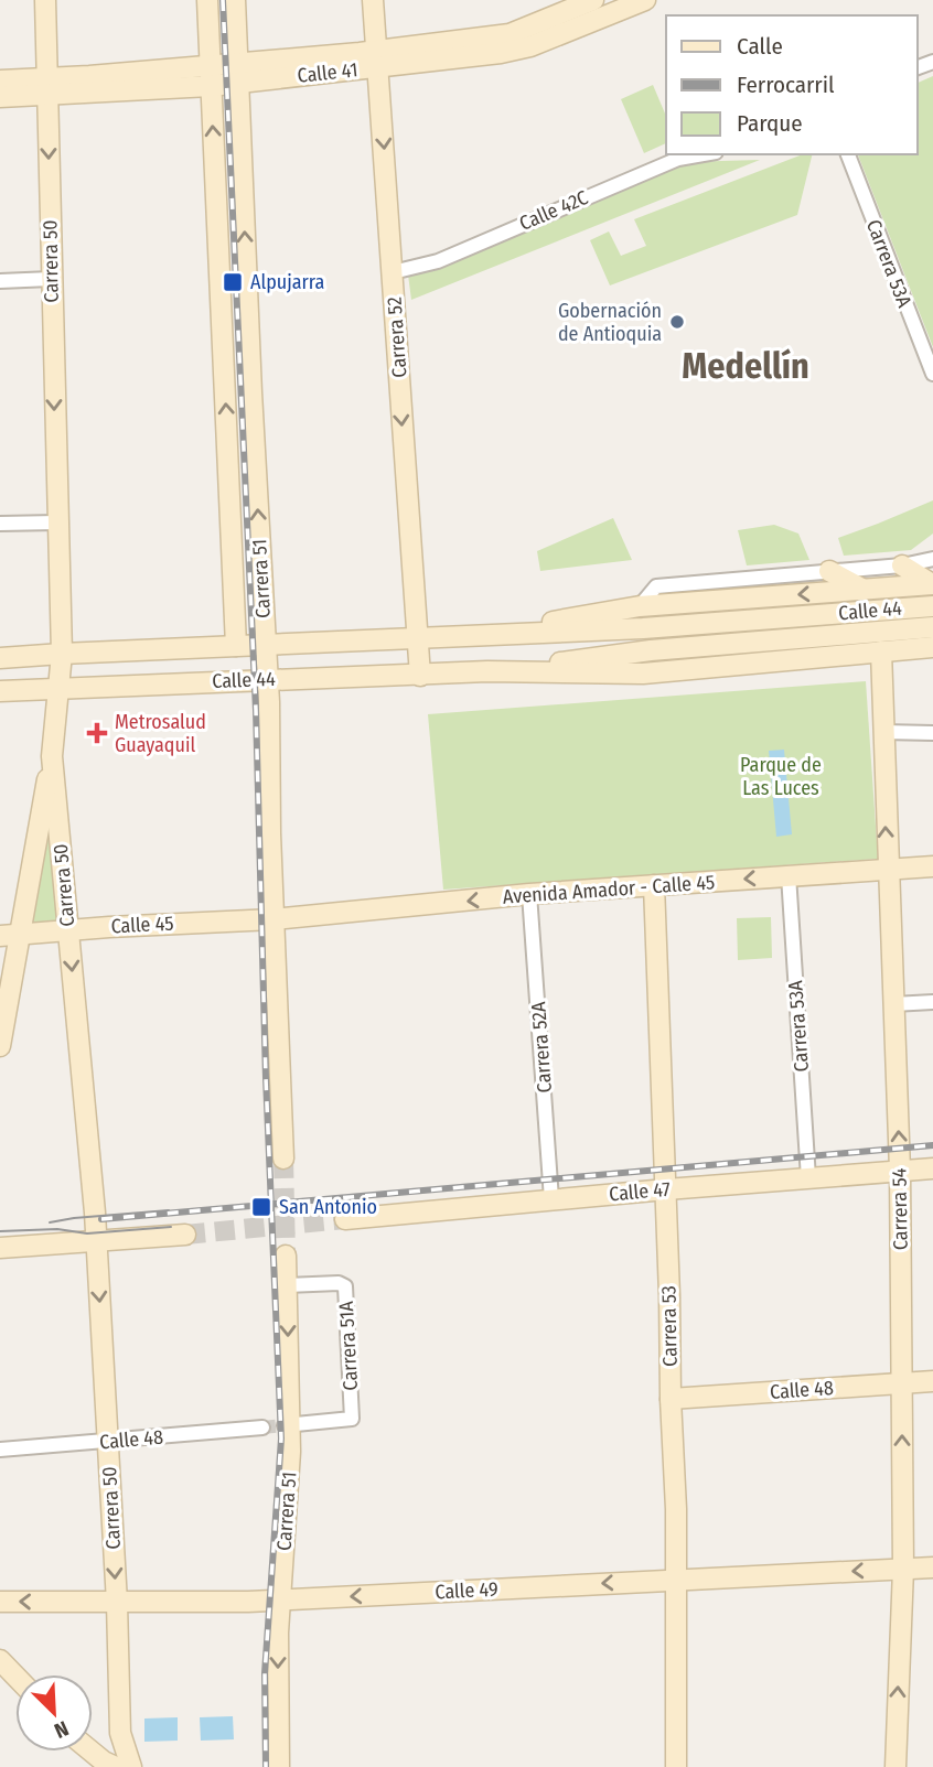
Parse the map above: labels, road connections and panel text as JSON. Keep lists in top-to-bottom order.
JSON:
{
  "streets": {
    "street": [
      "Calle 41",
      "Calle 42C",
      "Carrera 50",
      "Carrera 53A",
      "Carrera 52",
      "Carrera 51",
      "Calle 44",
      "Avenida Amador - Calle 45",
      "Calle 45",
      "Carrera 52A",
      "Calle 47",
      "Carrera 54",
      "Carrera 53",
      "Carrera 51A",
      "Calle 48",
      "Calle 49"
    ]
  },
  "crossings": [
    ["Calle 41", "Carrera 50"],
    ["Calle 41", "Carrera 52"],
    ["Calle 41", "Carrera 51"],
    ["Calle 42C", "Carrera 52"],
    ["Carrera 50", "Calle 44"],
    ["Carrera 50", "Calle 45"],
    ["Carrera 50", "Calle 48"],
    ["Carrera 50", "Calle 49"],
    ["Carrera 53A", "Avenida Amador - Calle 45"],
    ["Carrera 53A", "Calle 47"],
    ["Carrera 52", "Calle 44"],
    ["Carrera 51", "Calle 44"],
    ["Carrera 51", "Avenida Amador - Calle 45"],
    ["Carrera 51", "Calle 45"],
    ["Carrera 51", "Carrera 51A"],
    ["Carrera 51", "Calle 49"],
    ["Calle 44", "Carrera 54"],
    ["Avenida Amador - Calle 45", "Calle 45"],
    ["Avenida Amador - Calle 45", "Carrera 52A"],
    ["Avenida Amador - Calle 45", "Carrera 54"],
    ["Avenida Amador - Calle 45", "Carrera 53"],
    ["Carrera 52A", "Calle 47"],
    ["Calle 47", "Carrera 54"],
    ["Calle 47", "Carrera 53"],
    ["Carrera 54", "Calle 48"],
    ["Carrera 54", "Calle 49"],
    ["Carrera 53", "Calle 48"],
    ["Carrera 53", "Calle 49"]
  ],
  "one_way": [
    "Carrera 50",
    "Carrera 52",
    "Avenida Amador - Calle 45",
    "Carrera 54",
    "Calle 49"
  ],
  "districts": ["Medellín"],
  "parks": ["Parque de Las Luces"],
  "places": {
    "transit": ["Alpujarra", "San Antonio"],
    "other": ["Gobernación de Antioquia"],
    "health": ["Metrosalud Guayaquil"]
  },
  "legend": ["Calle", "Ferrocarril", "Parque"],
  "north": "bottom right"
}
